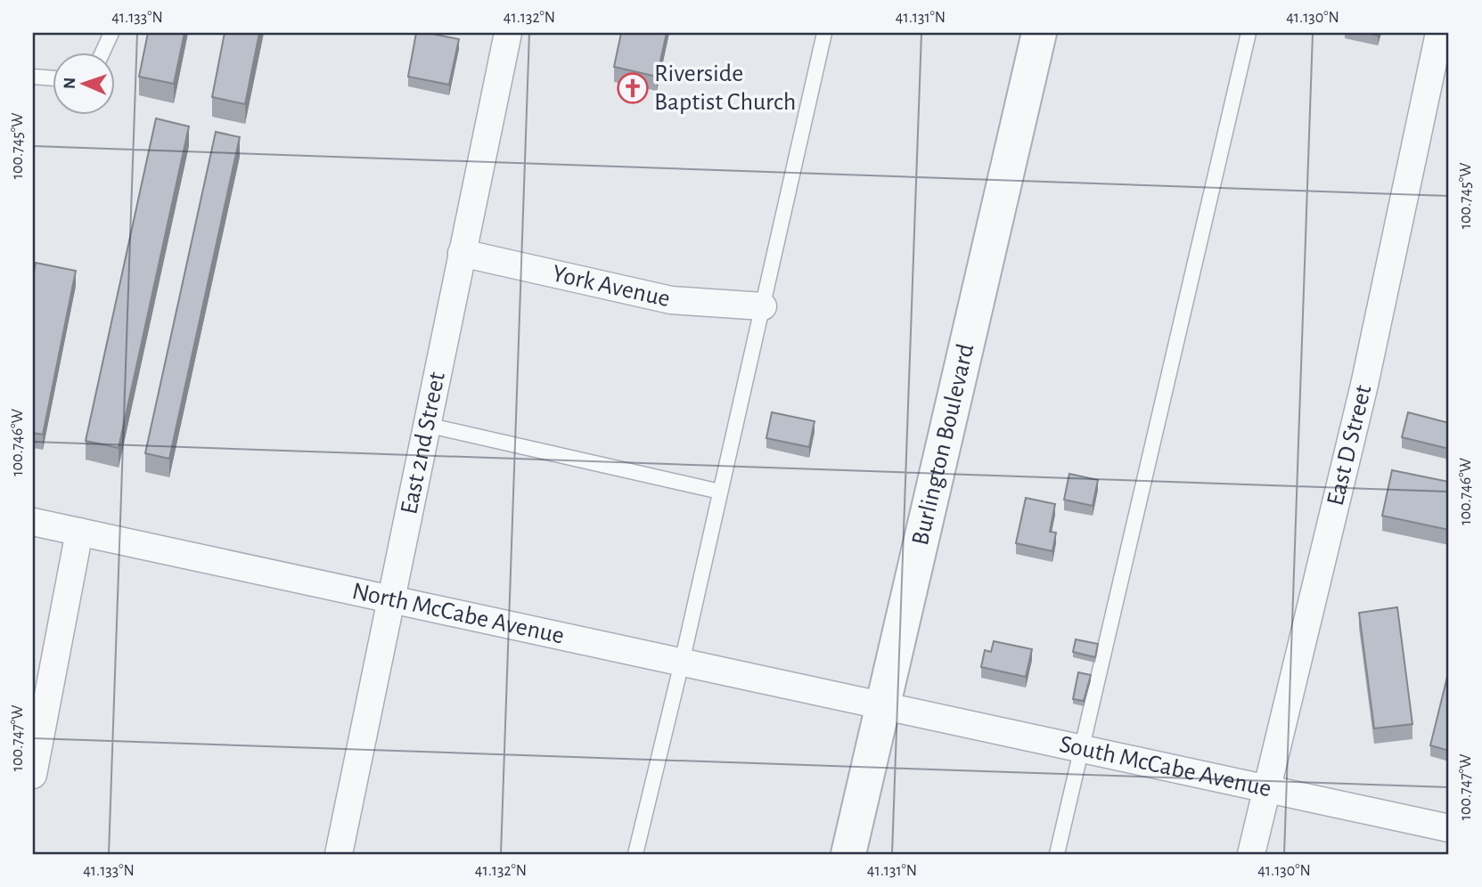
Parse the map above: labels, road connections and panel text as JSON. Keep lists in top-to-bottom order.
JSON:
{
  "streets": {
    "street": [
      "York Avenue",
      "East 2nd Street",
      "Burlington Boulevard",
      "East D Street",
      "North McCabe Avenue",
      "South McCabe Avenue"
    ]
  },
  "crossings": [
    ["York Avenue", "East 2nd Street"],
    ["East 2nd Street", "North McCabe Avenue"],
    ["Burlington Boulevard", "North McCabe Avenue"],
    ["Burlington Boulevard", "South McCabe Avenue"],
    ["East D Street", "South McCabe Avenue"],
    ["North McCabe Avenue", "South McCabe Avenue"]
  ],
  "places": {
    "church": ["Riverside Baptist Church"]
  },
  "north": "left",
  "coordinates": [
    "41.133°N",
    "41.132°N",
    "41.131°N",
    "41.130°N",
    "100.745°W",
    "100.746°W",
    "100.747°W"
  ]
}
